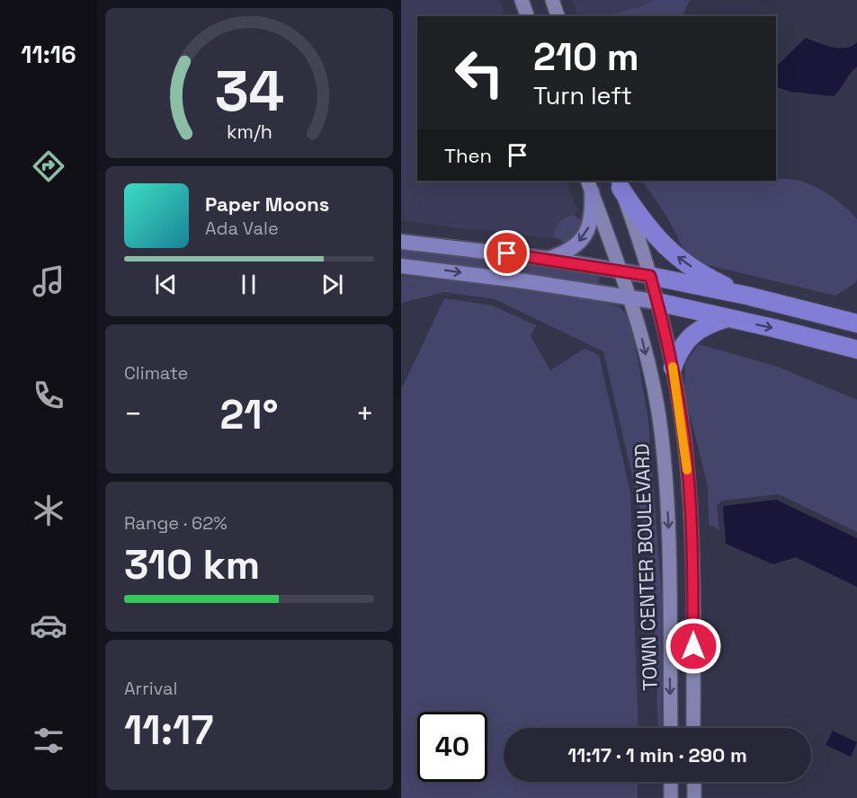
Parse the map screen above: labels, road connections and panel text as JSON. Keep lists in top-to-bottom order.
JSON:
{
  "streets": {
    "street": ["TOWN CENTER BOULEVARD"]
  },
  "page": {
    "tabs": "11:16",
    "turn": ["210 m", "Turn left"],
    "then": "Then",
    "song": ["Paper Moons", "Ada Vale"],
    "tile": [
      "Climate",
      ["Range · 62%", "310 km"],
      ["Arrival", "11:17"]
    ],
    "heat": ["−", "21°", "+"],
    "limit": "40",
    "trip": "11:17 · 1 min · 290 m",
    "gauge": ["34", "km/h"]
  }
}
